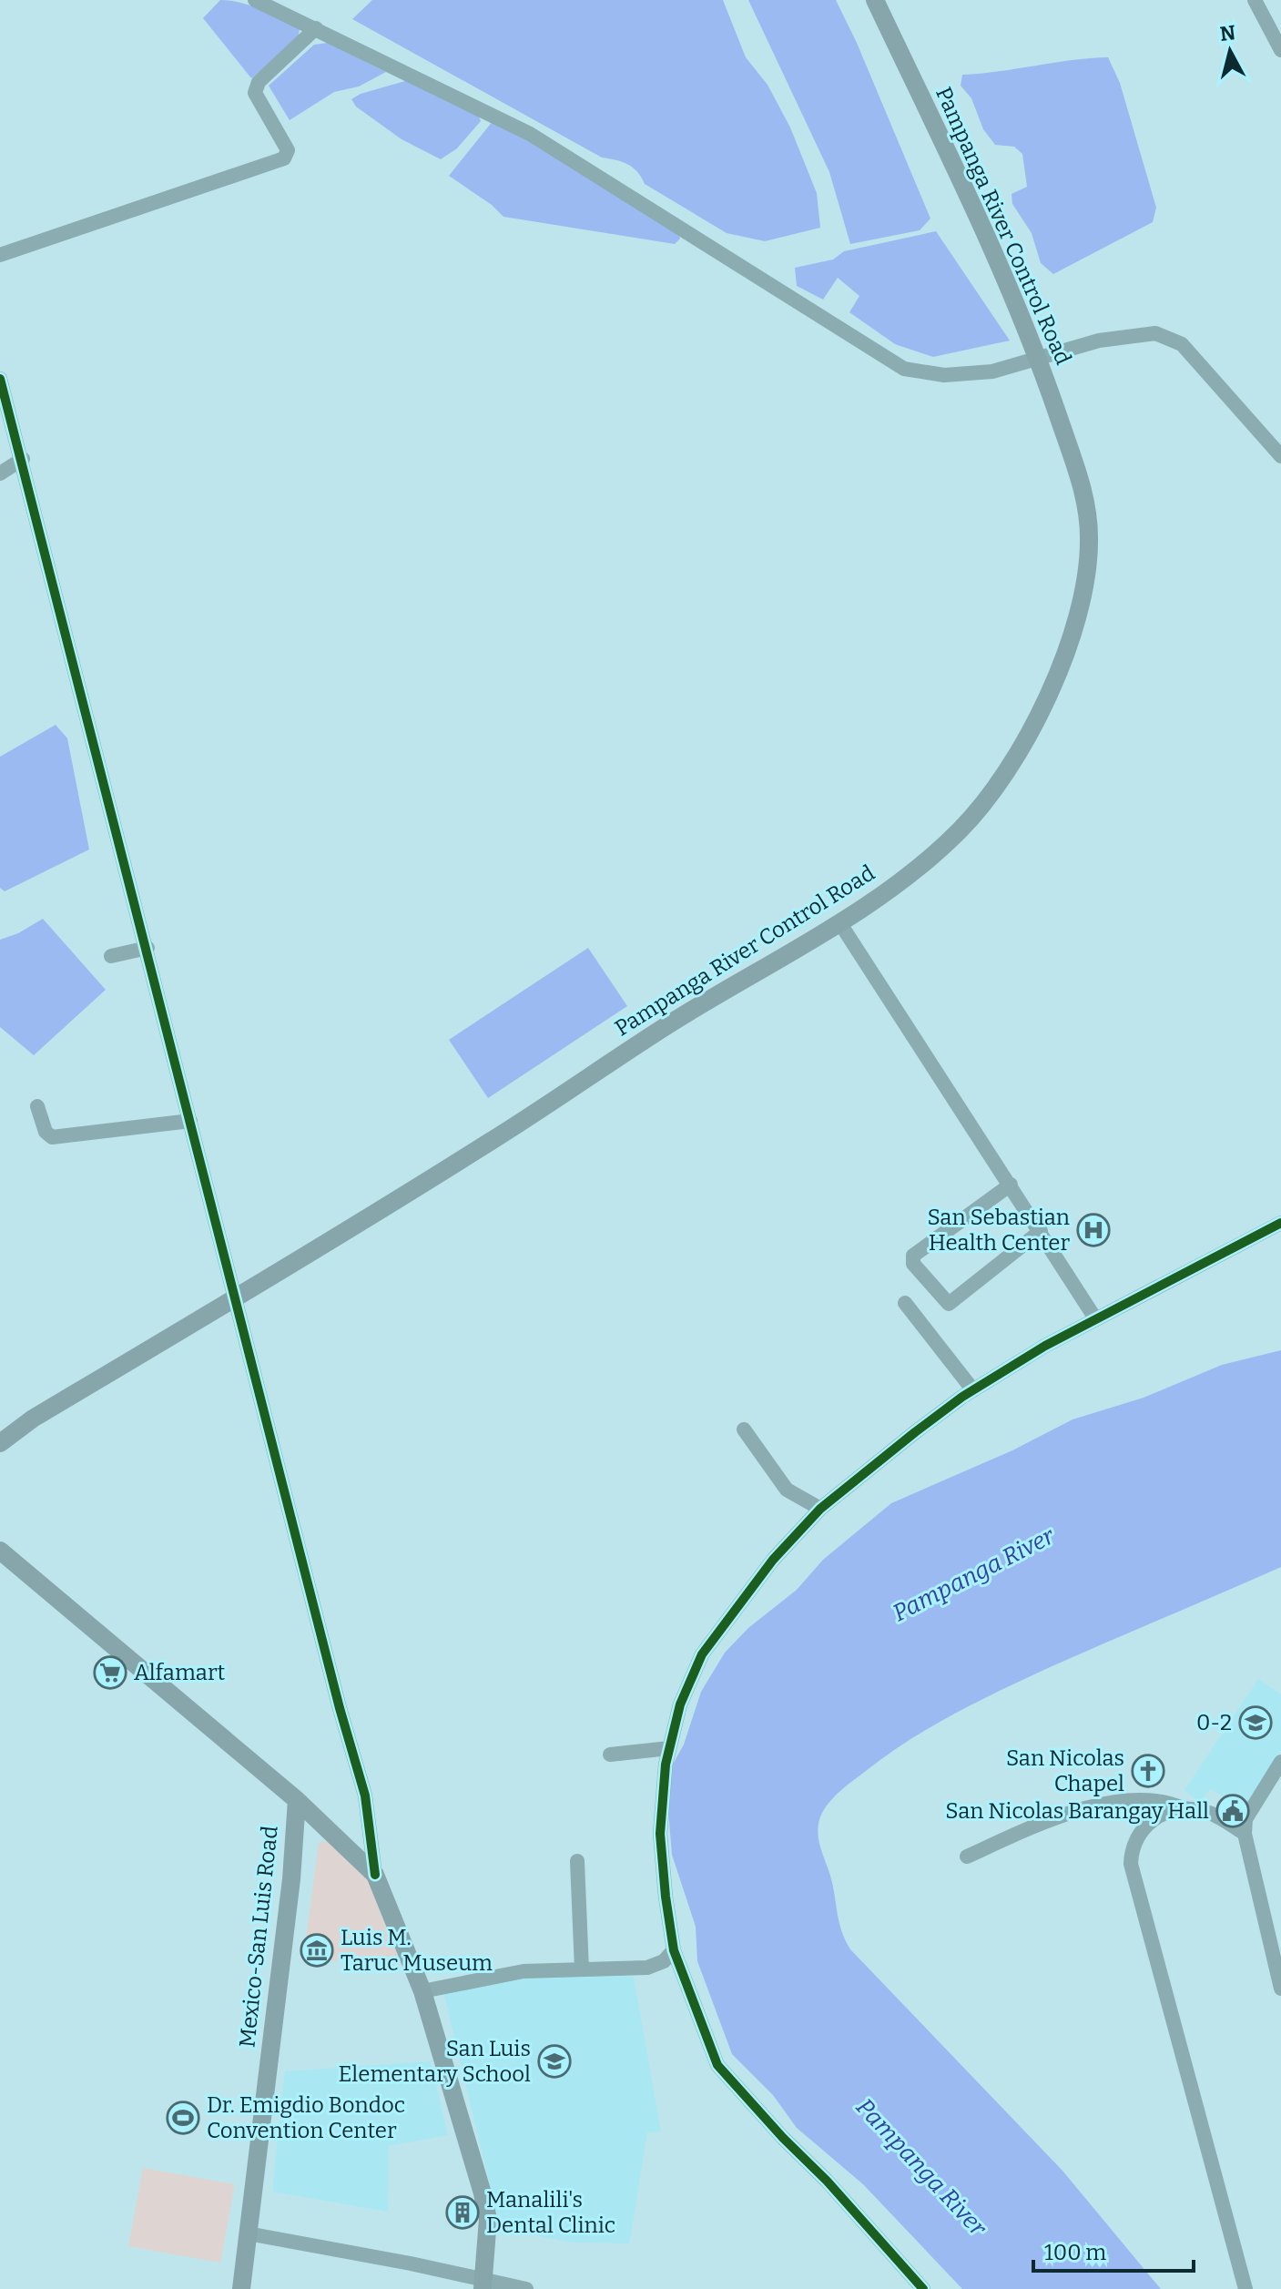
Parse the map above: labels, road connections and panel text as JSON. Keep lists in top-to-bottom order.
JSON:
{
  "streets": {
    "main road": ["Pampanga River Control Road", "Mexico-San Luis Road"]
  },
  "water": ["Pampanga River"],
  "places": {
    "hospital": ["San Sebastian Health Center"],
    "supermarket": ["Alfamart"],
    "school or university": ["0-2", "San Luis Elementary School"],
    "church": ["San Nicolas Chapel"],
    "public building": ["San Nicolas Barangay Hall"],
    "museum": ["Luis M. Taruc Museum"],
    "sports": ["Dr. Emigdio Bondoc Convention Center"],
    "building": ["Manalili's Dental Clinic"]
  },
  "scale_bar": "100 m",
  "north": "top"
}
